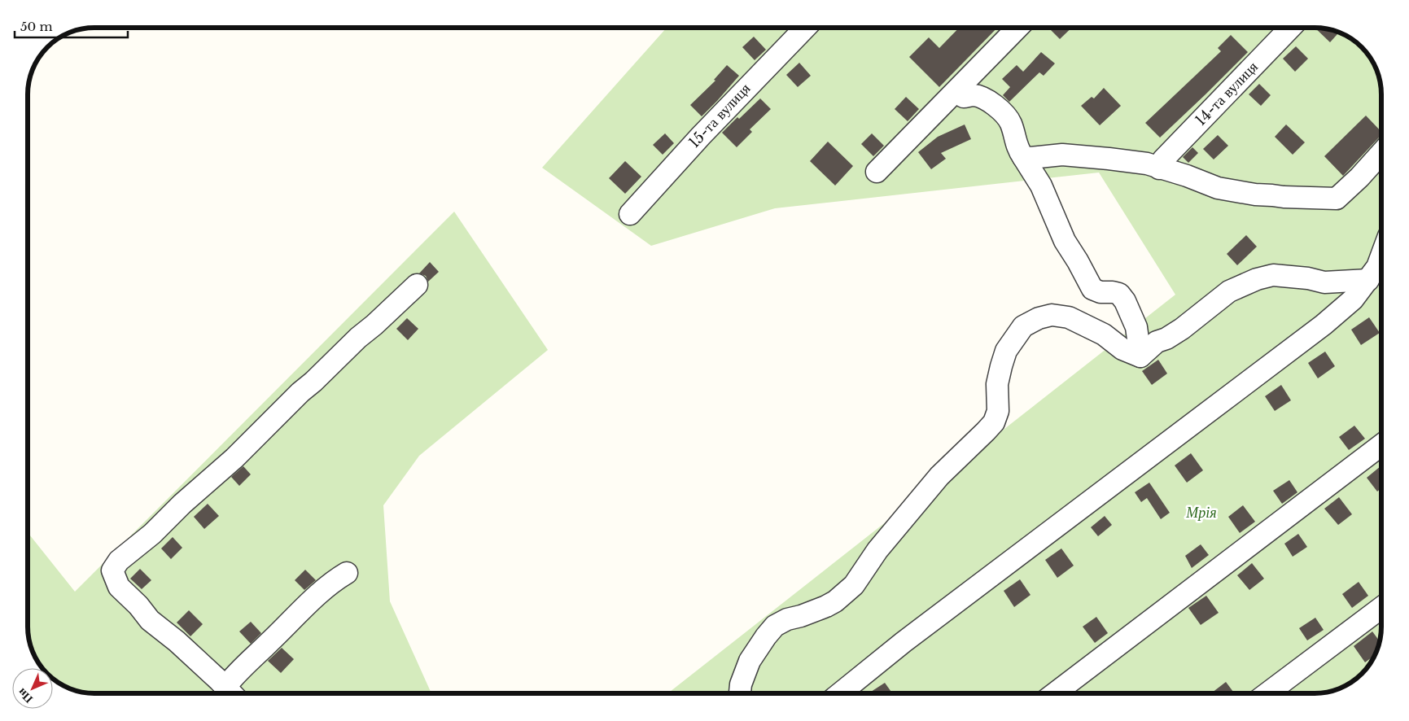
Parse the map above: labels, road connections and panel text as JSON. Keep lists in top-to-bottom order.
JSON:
{
  "streets": {
    "street": ["14-та вулиця", "15-та вулиця"]
  },
  "parks": ["Мрія"],
  "scale_bar": "50 m",
  "north": "bottom left"
}
